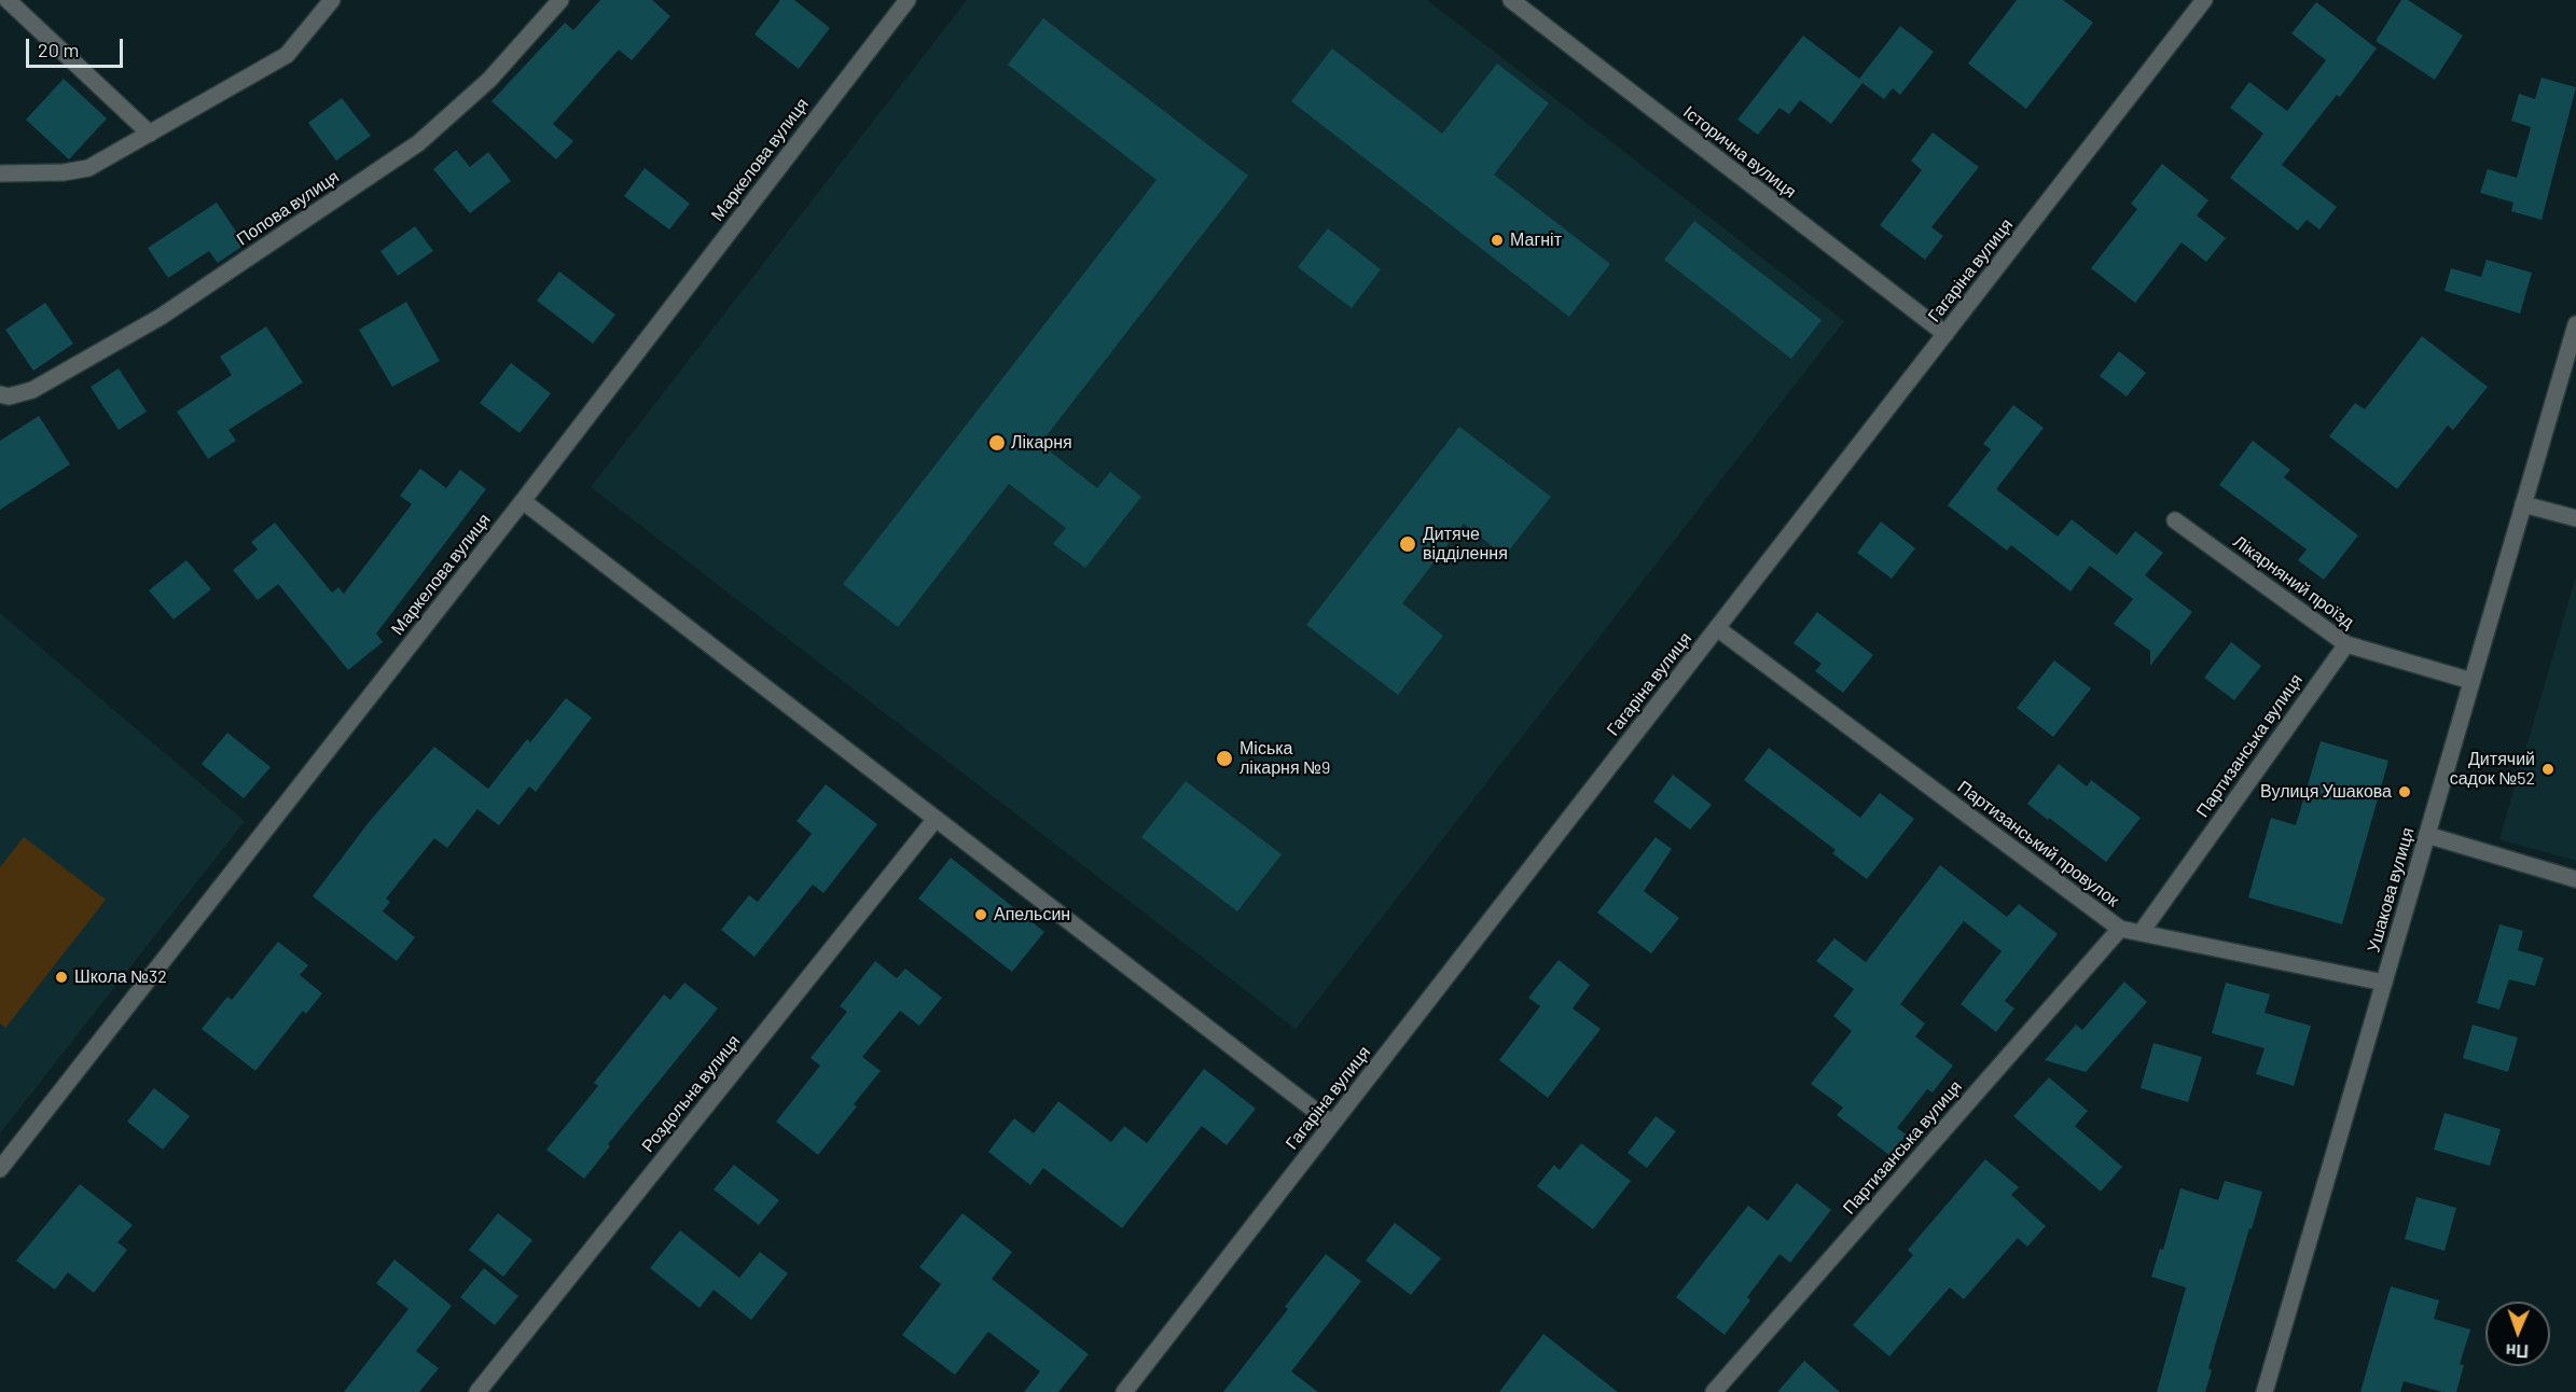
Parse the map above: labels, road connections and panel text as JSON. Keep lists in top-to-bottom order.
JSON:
{
  "streets": {
    "street": [
      "Історична вулиця",
      "Маркелова вулиця",
      "Попова вулиця",
      "Гагаріна вулиця",
      "Лікарняний проїзд",
      "Партизанська вулиця",
      "Партизанський провулок",
      "Ушакова вулиця",
      "Роздольна вулиця"
    ]
  },
  "crossings": [
    ["Історична вулиця", "Гагаріна вулиця"],
    ["Гагаріна вулиця", "Партизанський провулок"],
    ["Лікарняний проїзд", "Партизанська вулиця"],
    ["Лікарняний проїзд", "Ушакова вулиця"],
    ["Партизанська вулиця", "Партизанський провулок"],
    ["Партизанський провулок", "Ушакова вулиця"]
  ],
  "places": [
    "Магніт",
    "Лікарня",
    "Дитяче відділення",
    "Міська лікарня №9",
    "Дитячий садок №52",
    "Вулиця Ушакова",
    "Апельсин",
    "Школа №32"
  ],
  "scale_bar": "20 m",
  "north": "bottom"
}
